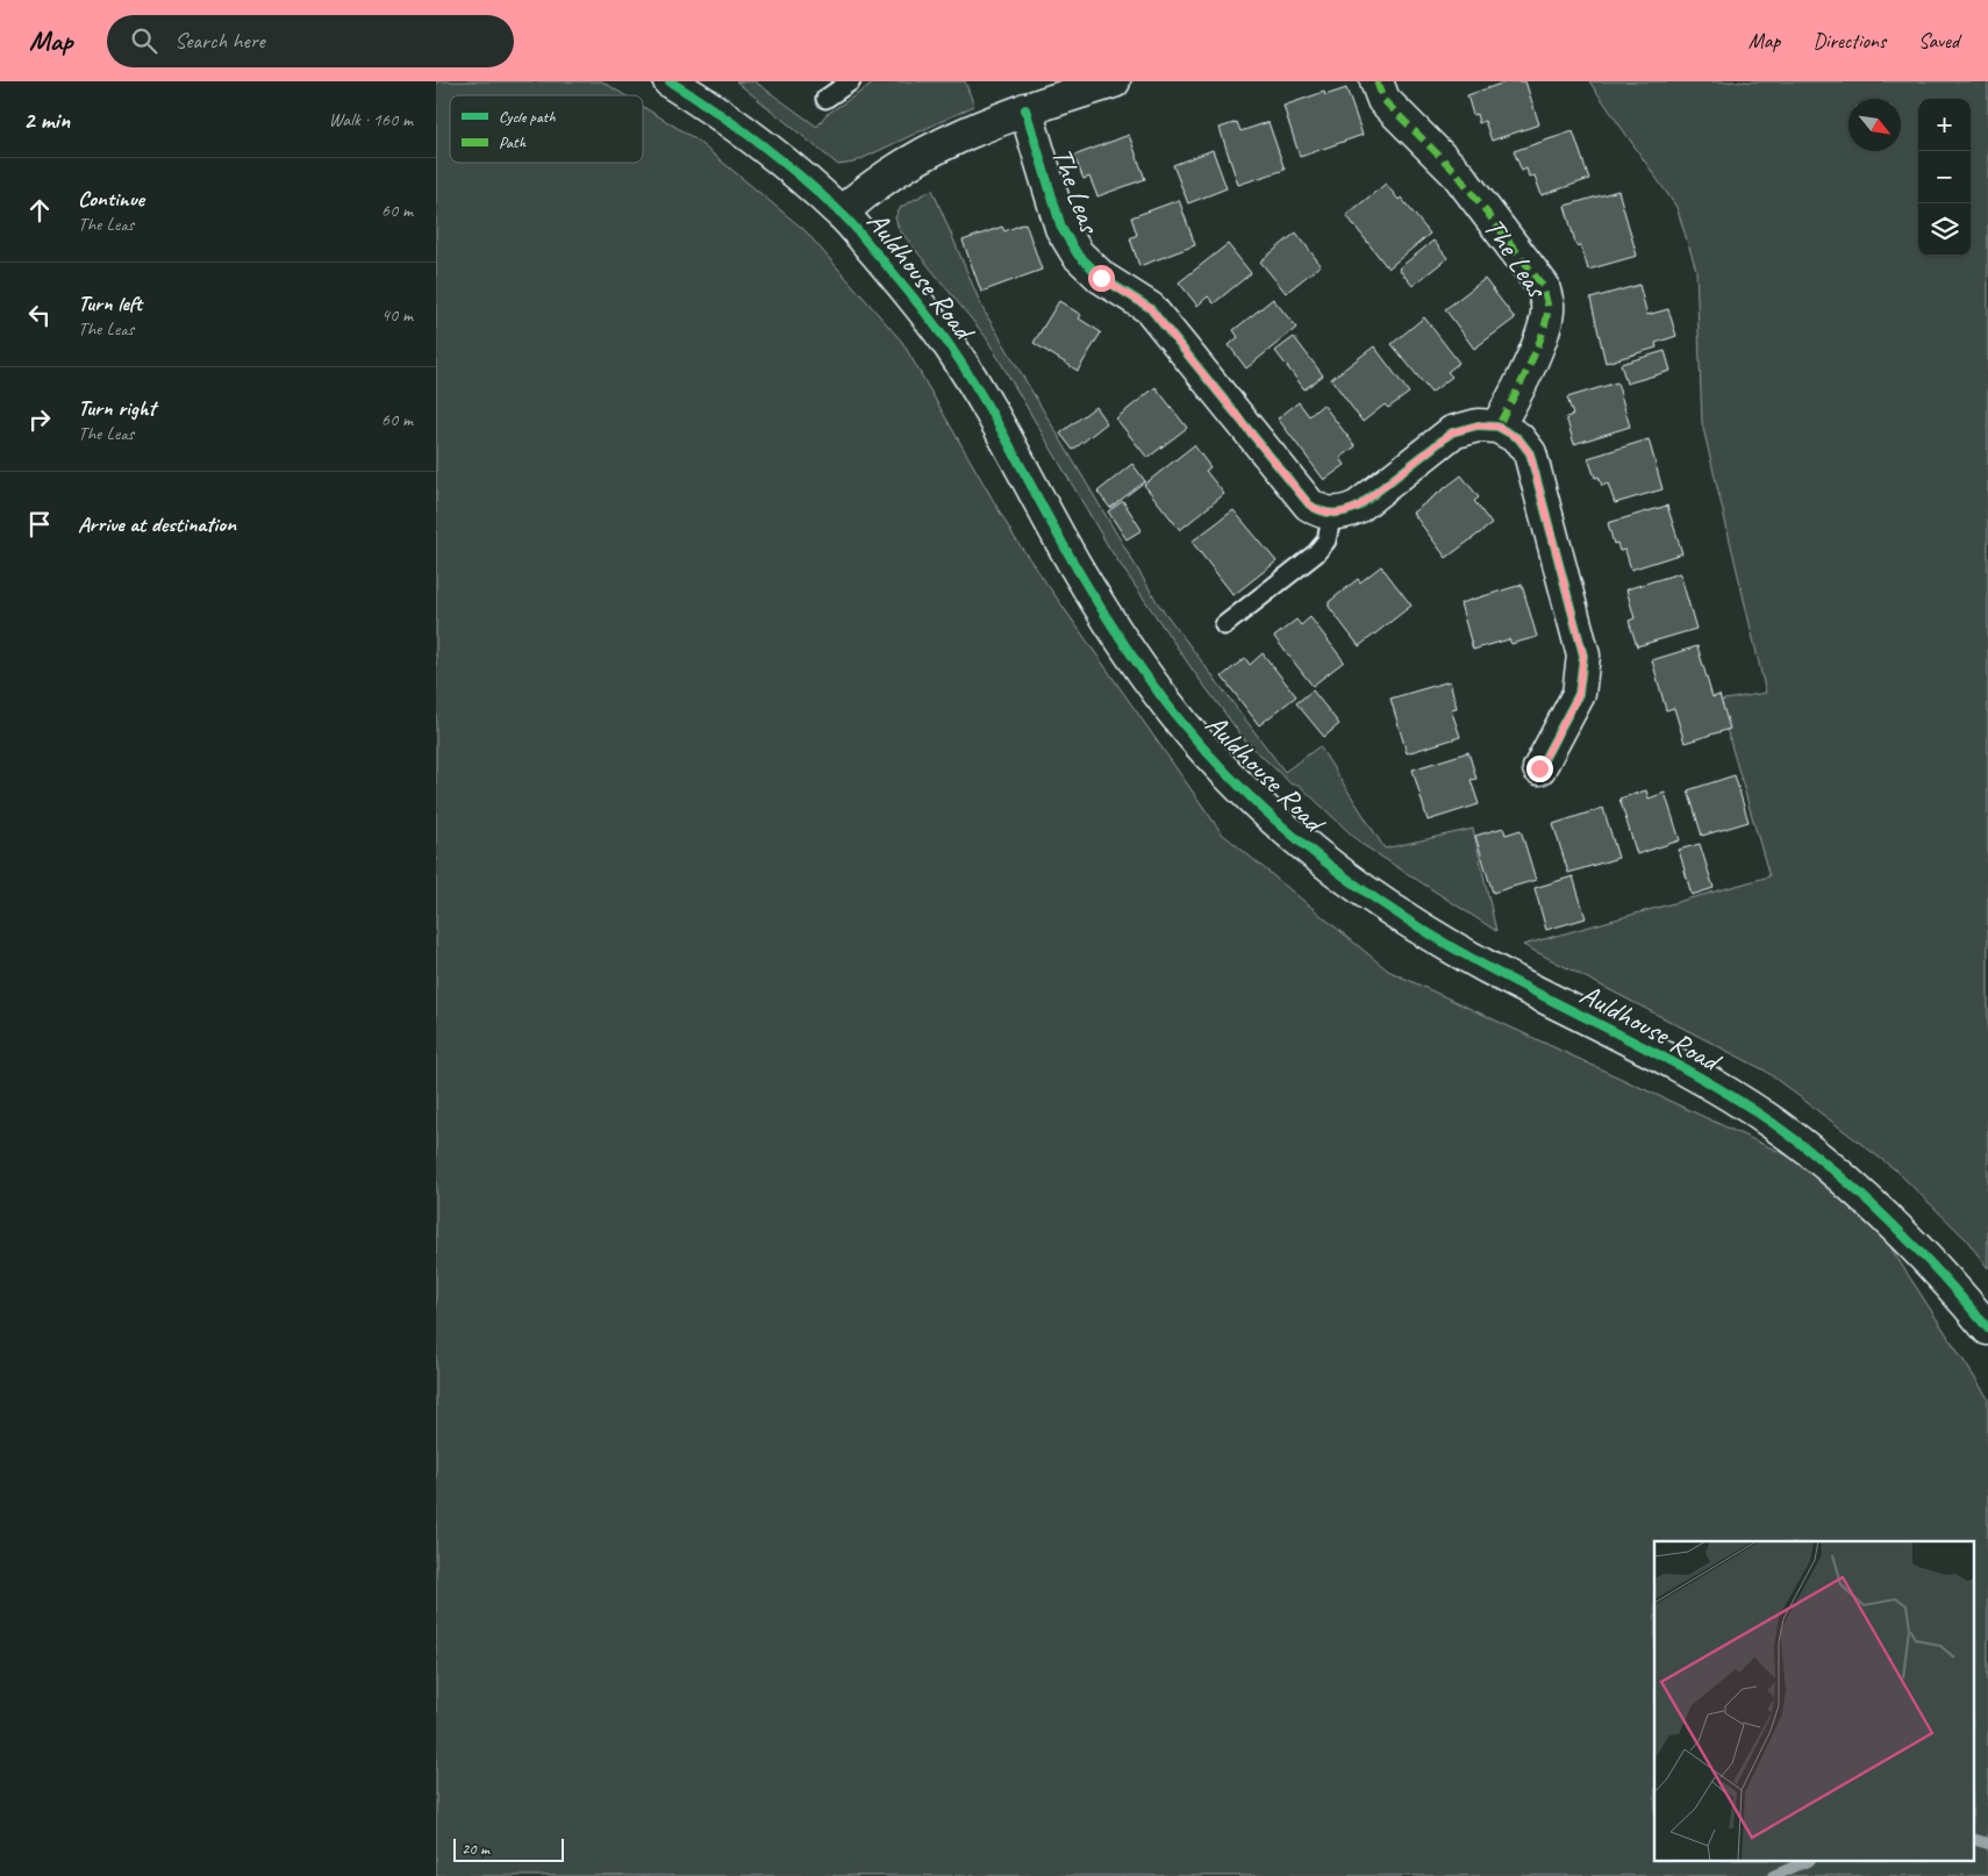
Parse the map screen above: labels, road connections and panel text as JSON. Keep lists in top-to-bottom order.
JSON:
{
  "streets": {
    "street": ["The Leas", "Auldhouse Road"]
  },
  "legend": ["Cycle path", "Path"],
  "scale_bar": "20 m",
  "north": "bottom right",
  "page": {
    "header": "Map",
    "search": "Search here",
    "nav": ["Map", "Directions", "Saved"],
    "heading": ["2 min", "Walk · 160 m"],
    "map_buttons": ["+", "−"],
    "list": [
      ["Continue", "The Leas", "60 m"],
      ["Turn left", "The Leas", "40 m"],
      ["Turn right", "The Leas", "60 m"],
      "Arrive at destination"
    ],
    "scale": "20 m"
  }
}
